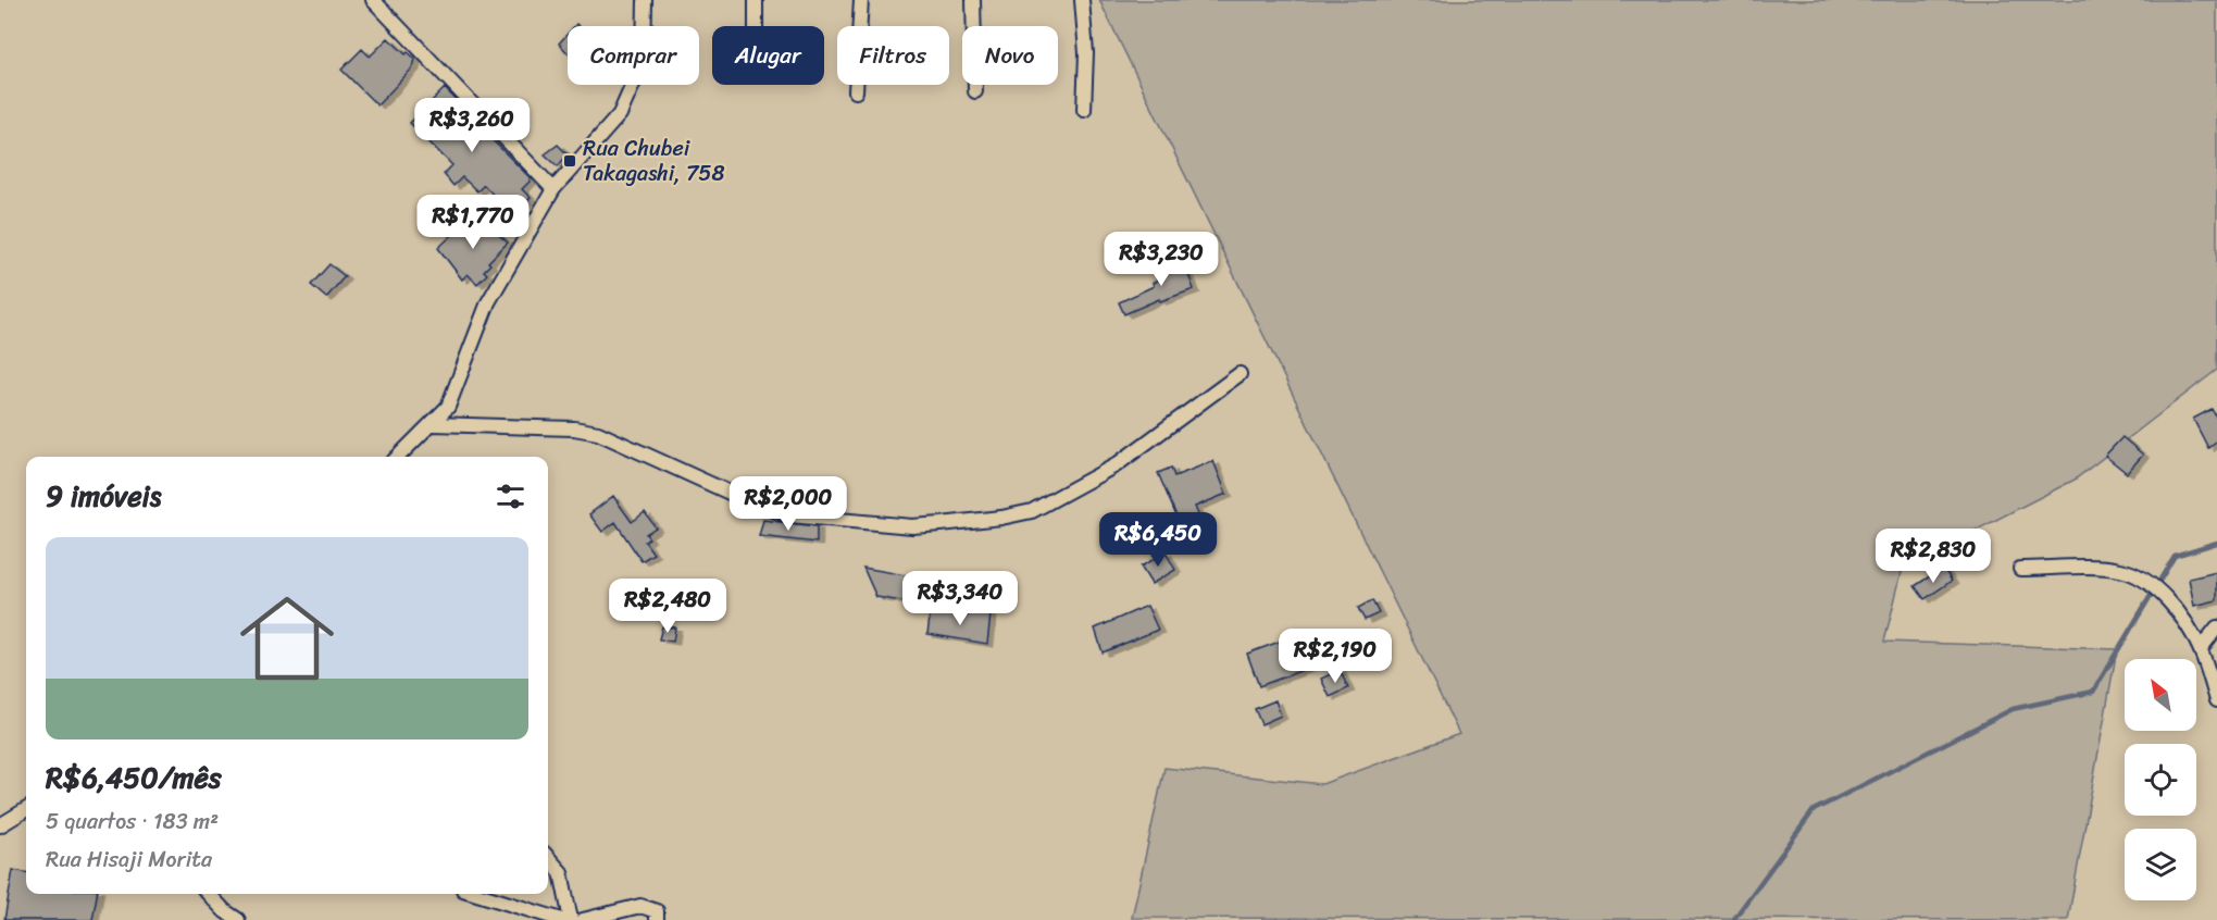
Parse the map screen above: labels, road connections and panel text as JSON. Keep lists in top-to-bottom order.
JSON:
{
  "places": {
    "transit": ["Rua Chubei Takagashi, 758"]
  },
  "north": "top left",
  "page": {
    "chip": [
      "Comprar",
      "Alugar",
      "Filtros",
      "Novo"
    ],
    "price": [
      "R$3,260",
      "R$1,770",
      "R$3,230",
      "R$2,000",
      "R$6,450",
      "R$2,830",
      "R$3,340",
      "R$2,480",
      "R$2,190"
    ],
    "heading": "9 imóveis",
    "list": [
      {
        "name": "R$6,450/mês",
        "note": "5 quartos · 183 m² · Rua Hisaji Morita"
      }
    ]
  }
}
